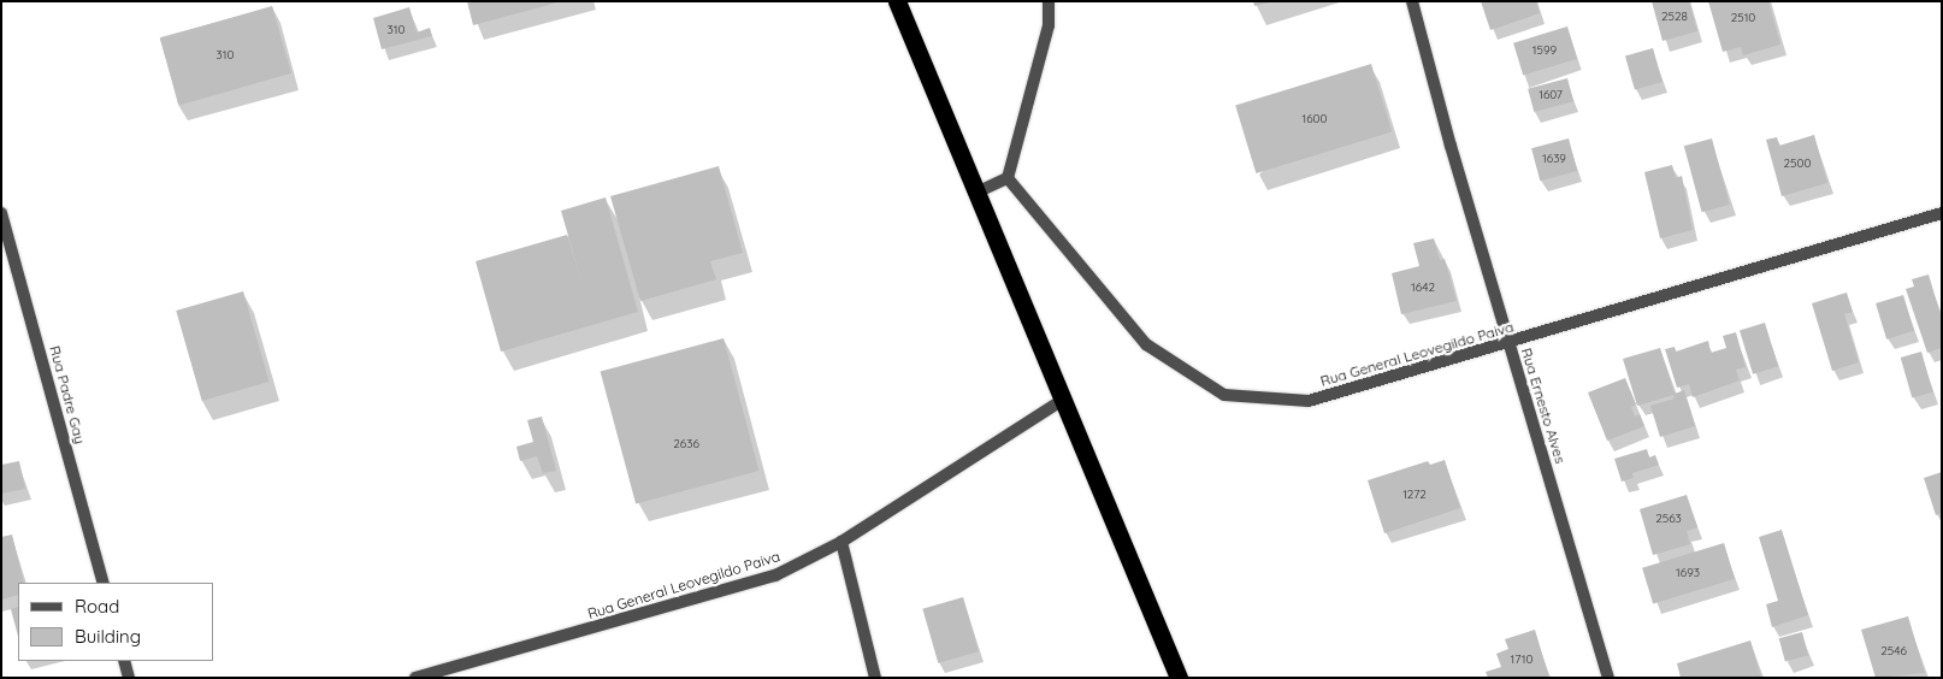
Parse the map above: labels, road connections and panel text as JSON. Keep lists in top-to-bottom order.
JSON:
{
  "streets": {
    "street": ["Rua General Leovegildo Paiva", "Rua Padre Gay", "Rua Ernesto Alves"]
  },
  "crossings": [
    ["Rua General Leovegildo Paiva", "Rua Ernesto Alves"]
  ],
  "house_numbers": [
    "2528",
    "2510",
    "310",
    "1599",
    "310",
    "1607",
    "1600",
    "1639",
    "2500",
    "1642",
    "2636",
    "1272",
    "2563",
    "1693",
    "2546",
    "1710"
  ],
  "legend": ["Road", "Building"]
}
